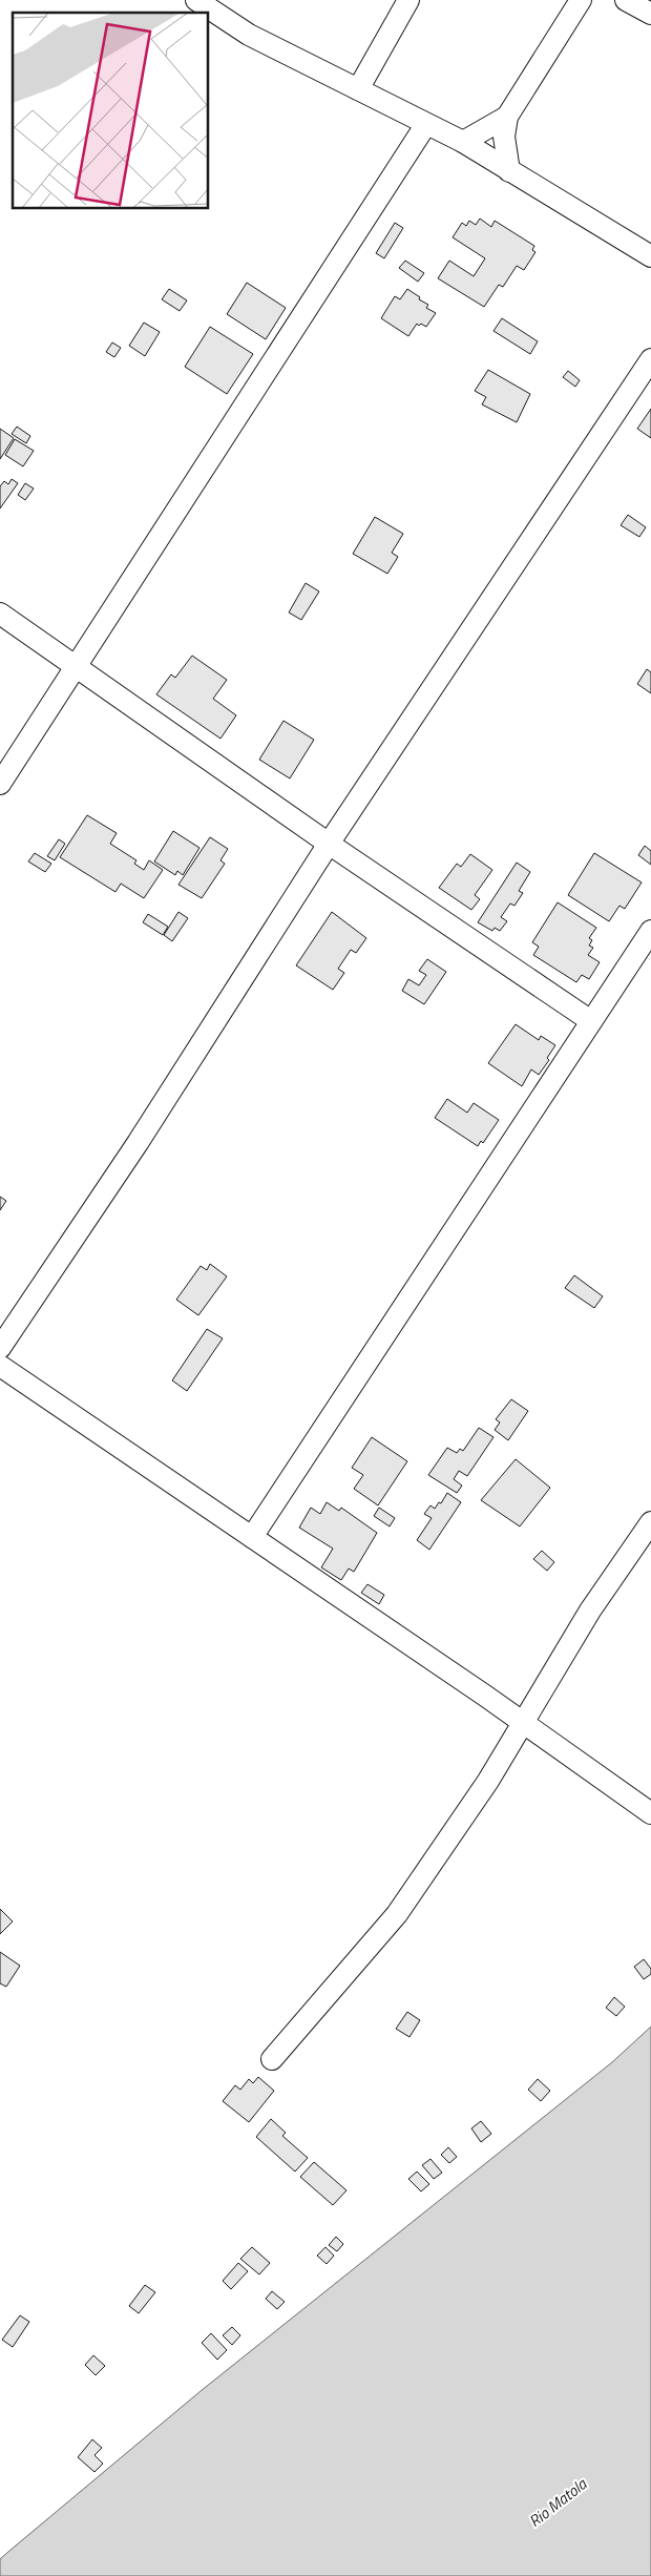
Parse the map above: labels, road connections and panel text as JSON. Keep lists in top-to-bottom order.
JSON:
{
  "water": ["Rio Matola"]
}
